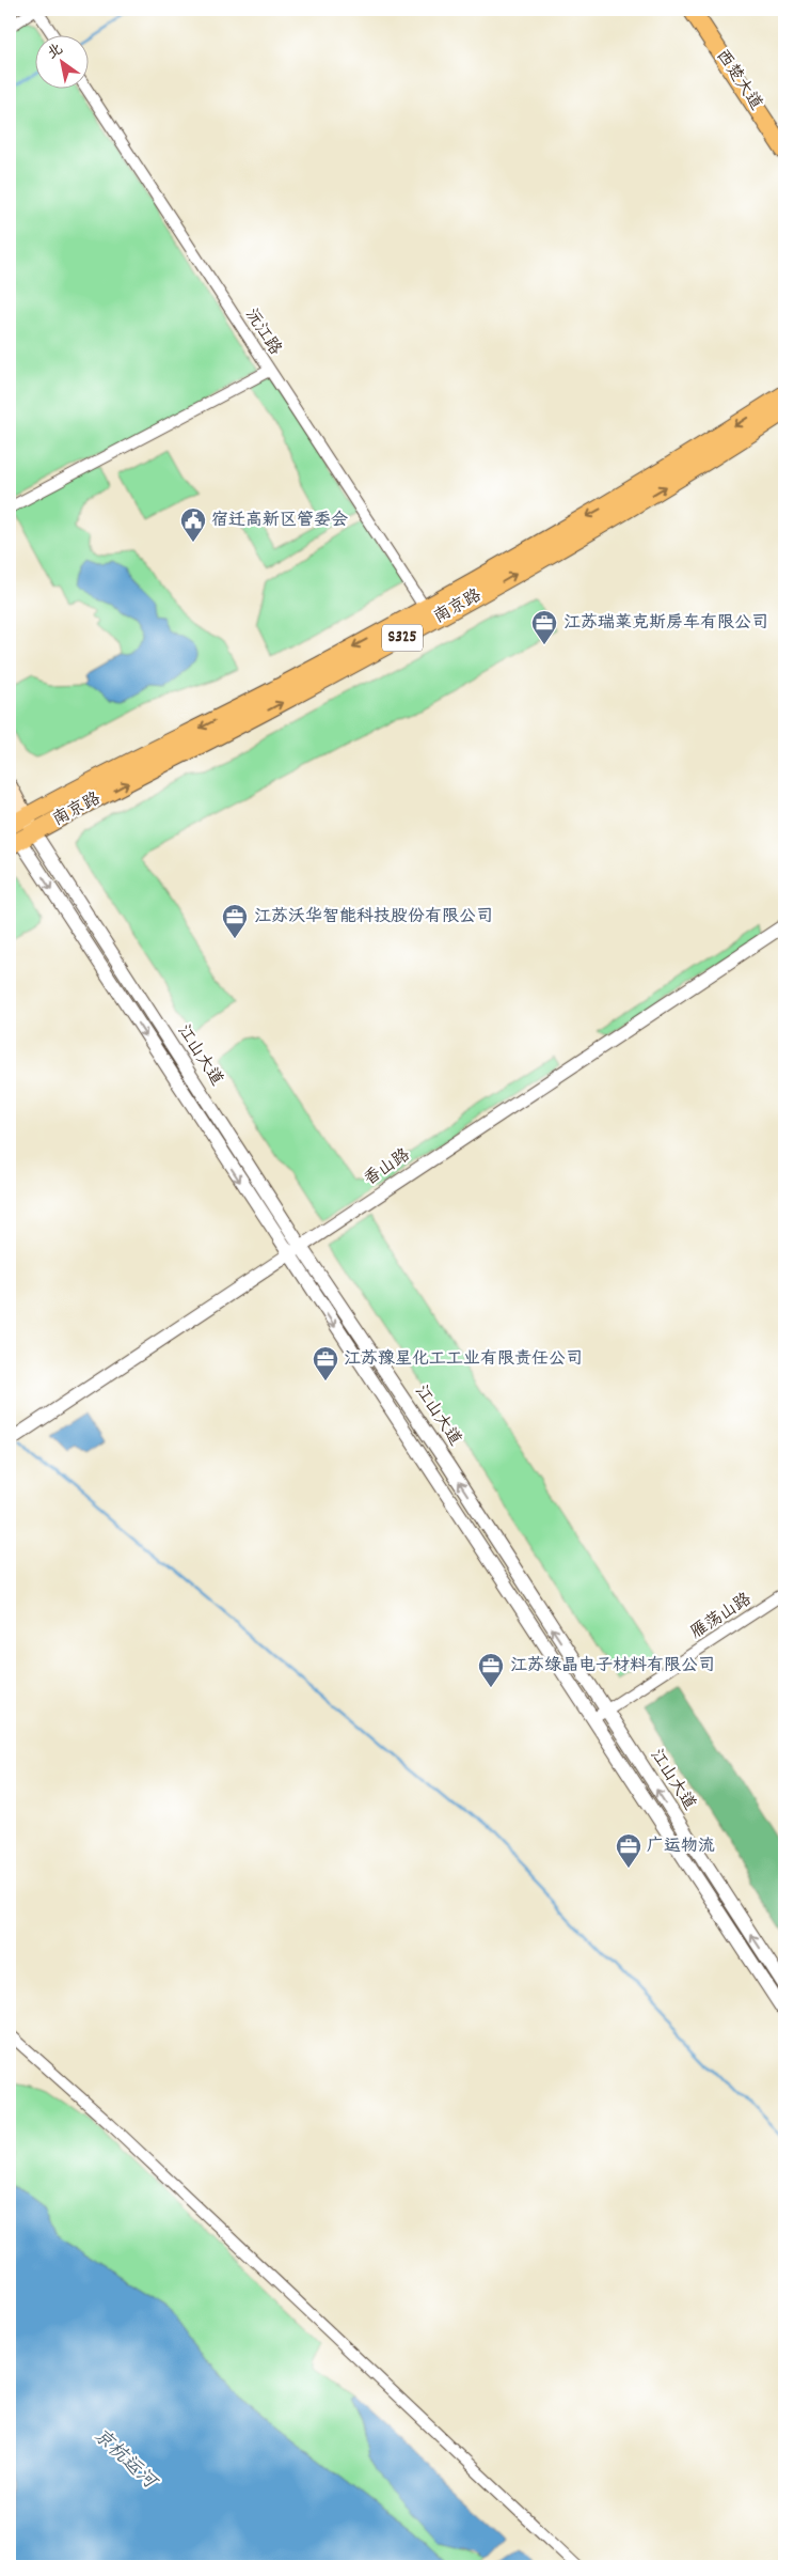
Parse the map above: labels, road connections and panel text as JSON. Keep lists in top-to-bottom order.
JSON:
{
  "streets": {
    "main road": [
      "西楚大道",
      "南京路",
      "S325",
      "江山大道"
    ],
    "street": ["沅江路", "香山路", "雁荡山路"]
  },
  "crossings": [
    ["沅江路", "南京路"],
    ["南京路", "江山大道"],
    ["江山大道", "香山路"],
    ["江山大道", "雁荡山路"]
  ],
  "water": ["京杭运河"],
  "places": {
    "public building": ["宿迁高新区管委会"],
    "office": [
      "江苏瑞莱克斯房车有限公司",
      "江苏沃华智能科技股份有限公司",
      "江苏豫星化工工业有限责任公司",
      "江苏绿晶电子材料有限公司",
      "广运物流"
    ]
  },
  "north": "top left"
}
